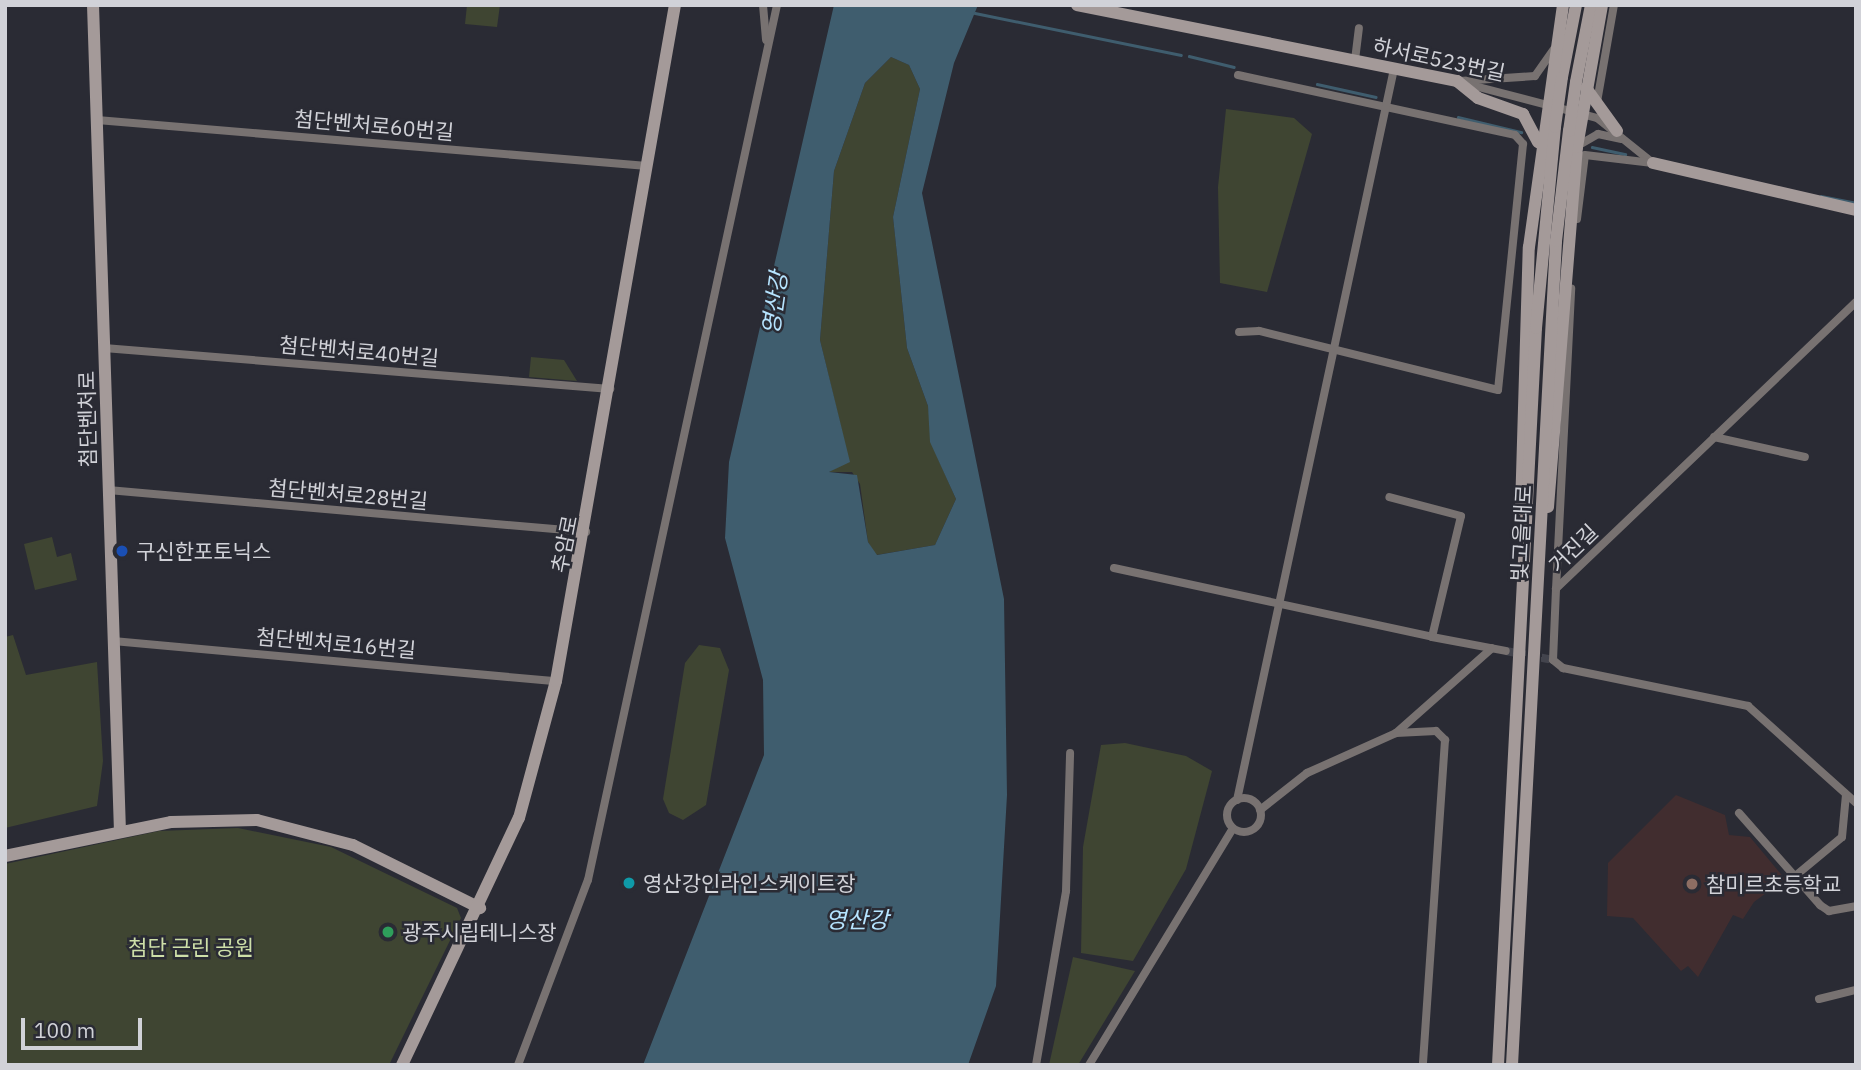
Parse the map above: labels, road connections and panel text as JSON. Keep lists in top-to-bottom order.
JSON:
{
  "streets": {
    "main road": [
      "하서로523번길",
      "첨단벤처로",
      "빛고을대로",
      "추암로"
    ],
    "street": [
      "첨단벤처로60번길",
      "첨단벤처로40번길",
      "첨단벤처로28번길",
      "거진길",
      "첨단벤처로16번길"
    ]
  },
  "crossings": [
    ["첨단벤처로60번길", "첨단벤처로"],
    ["첨단벤처로60번길", "추암로"],
    ["첨단벤처로40번길", "첨단벤처로"],
    ["첨단벤처로40번길", "추암로"],
    ["첨단벤처로", "첨단벤처로28번길"],
    ["첨단벤처로", "첨단벤처로16번길"],
    ["첨단벤처로28번길", "추암로"],
    ["추암로", "첨단벤처로16번길"]
  ],
  "water": ["영산강"],
  "parks": ["첨단 근린 공원"],
  "places": [
    "구신한포토닉스",
    "영산강인라인스케이트장",
    "참미르초등학교",
    "광주시립테니스장"
  ],
  "scale_bar": "100 m"
}
